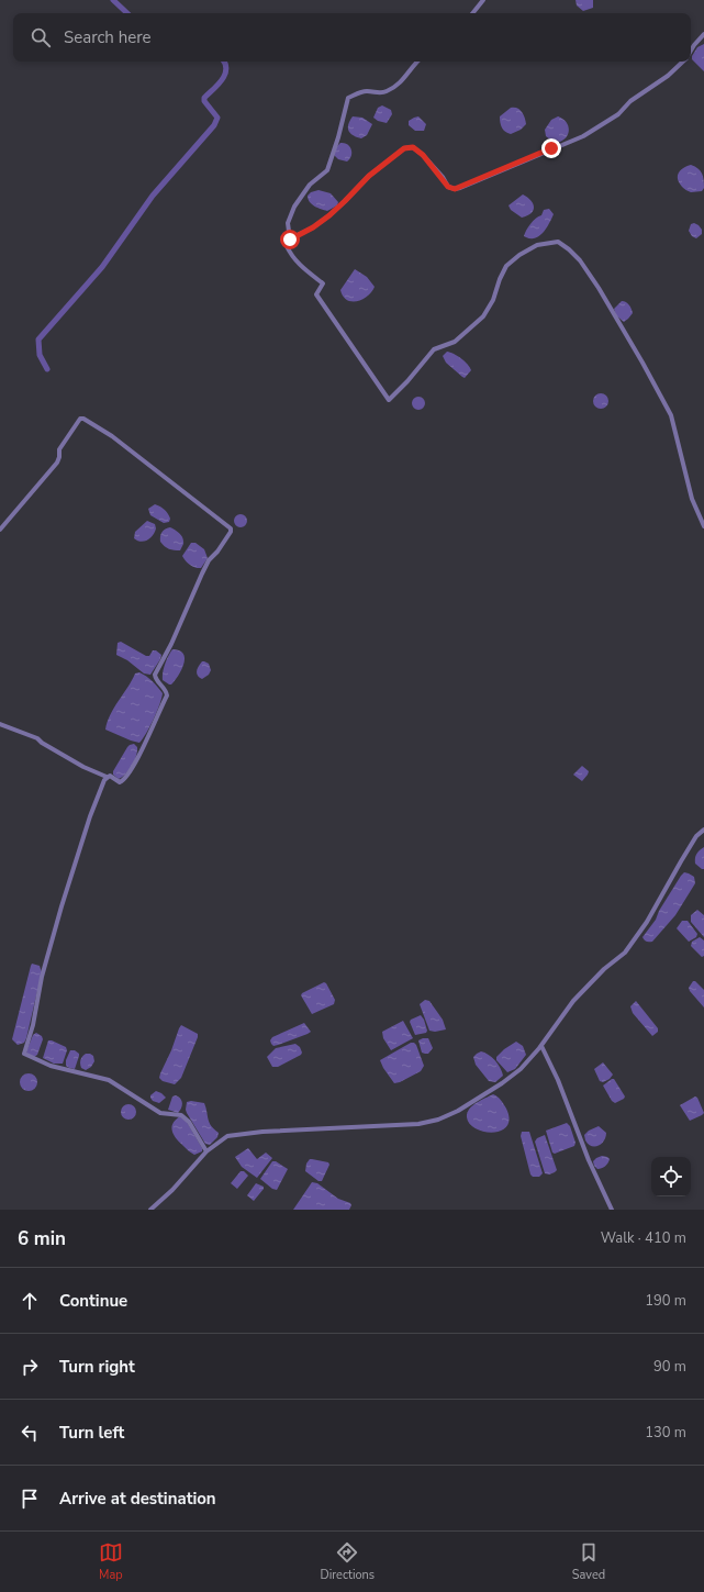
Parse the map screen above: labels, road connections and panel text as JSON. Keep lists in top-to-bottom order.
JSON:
{
  "page": {
    "search": "Search here",
    "heading": ["6 min", "Walk · 410 m"],
    "list": [
      ["Continue", "190 m"],
      ["Turn right", "90 m"],
      ["Turn left", "130 m"],
      "Arrive at destination"
    ],
    "nav": ["Map", "Directions", "Saved"]
  }
}
